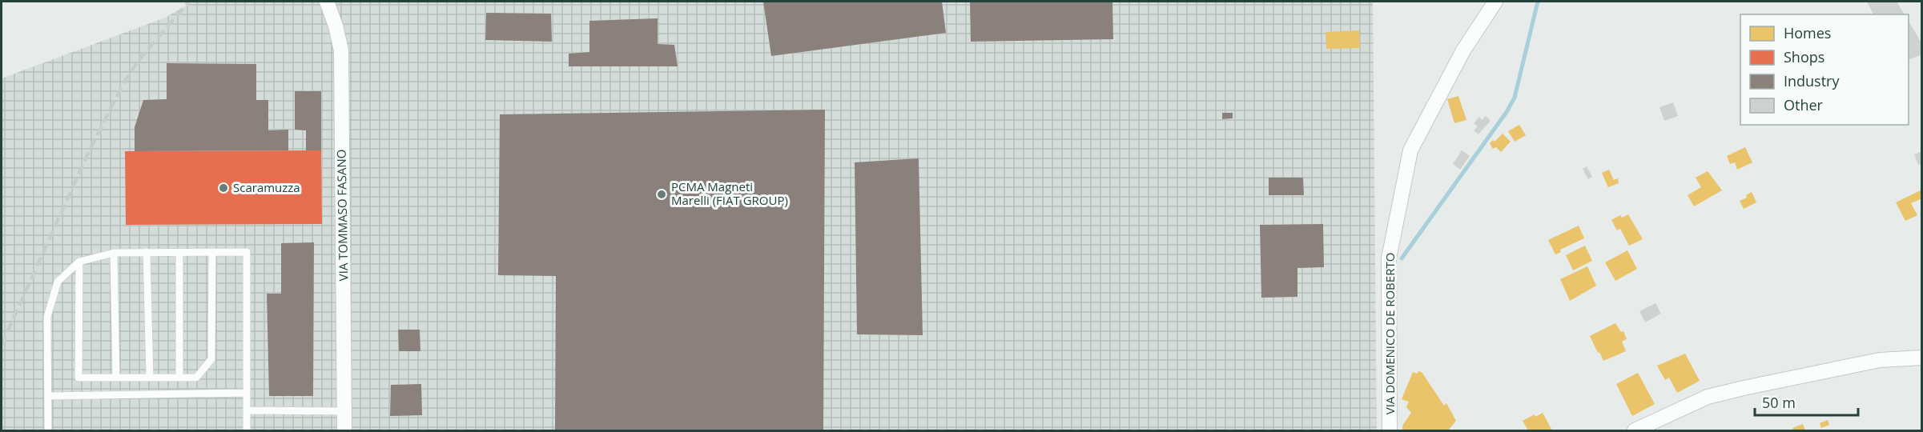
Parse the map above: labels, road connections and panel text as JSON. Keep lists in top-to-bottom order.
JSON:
{
  "streets": {
    "street": ["VIA TOMMASO FASANO", "VIA DOMENICO DE ROBERTO"]
  },
  "places": ["Scaramuzza", "PCMA Magneti Marelli (FIAT GROUP)"],
  "legend": [
    "Homes",
    "Shops",
    "Industry",
    "Other"
  ],
  "scale_bar": "50 m"
}
